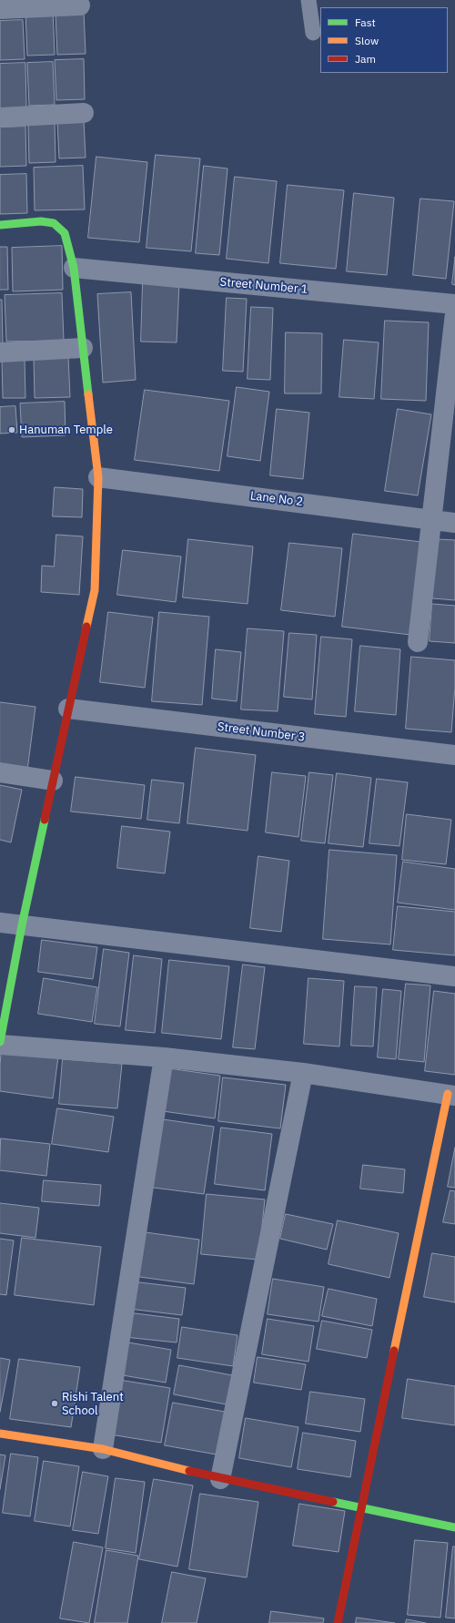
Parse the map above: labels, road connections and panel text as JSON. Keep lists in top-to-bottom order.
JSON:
{
  "streets": {
    "street": ["Street Number 1", "Lane No 2", "Street Number 3"]
  },
  "places": ["Hanuman Temple", "Rishi Talent School"],
  "legend": ["Fast", "Slow", "Jam"]
}
